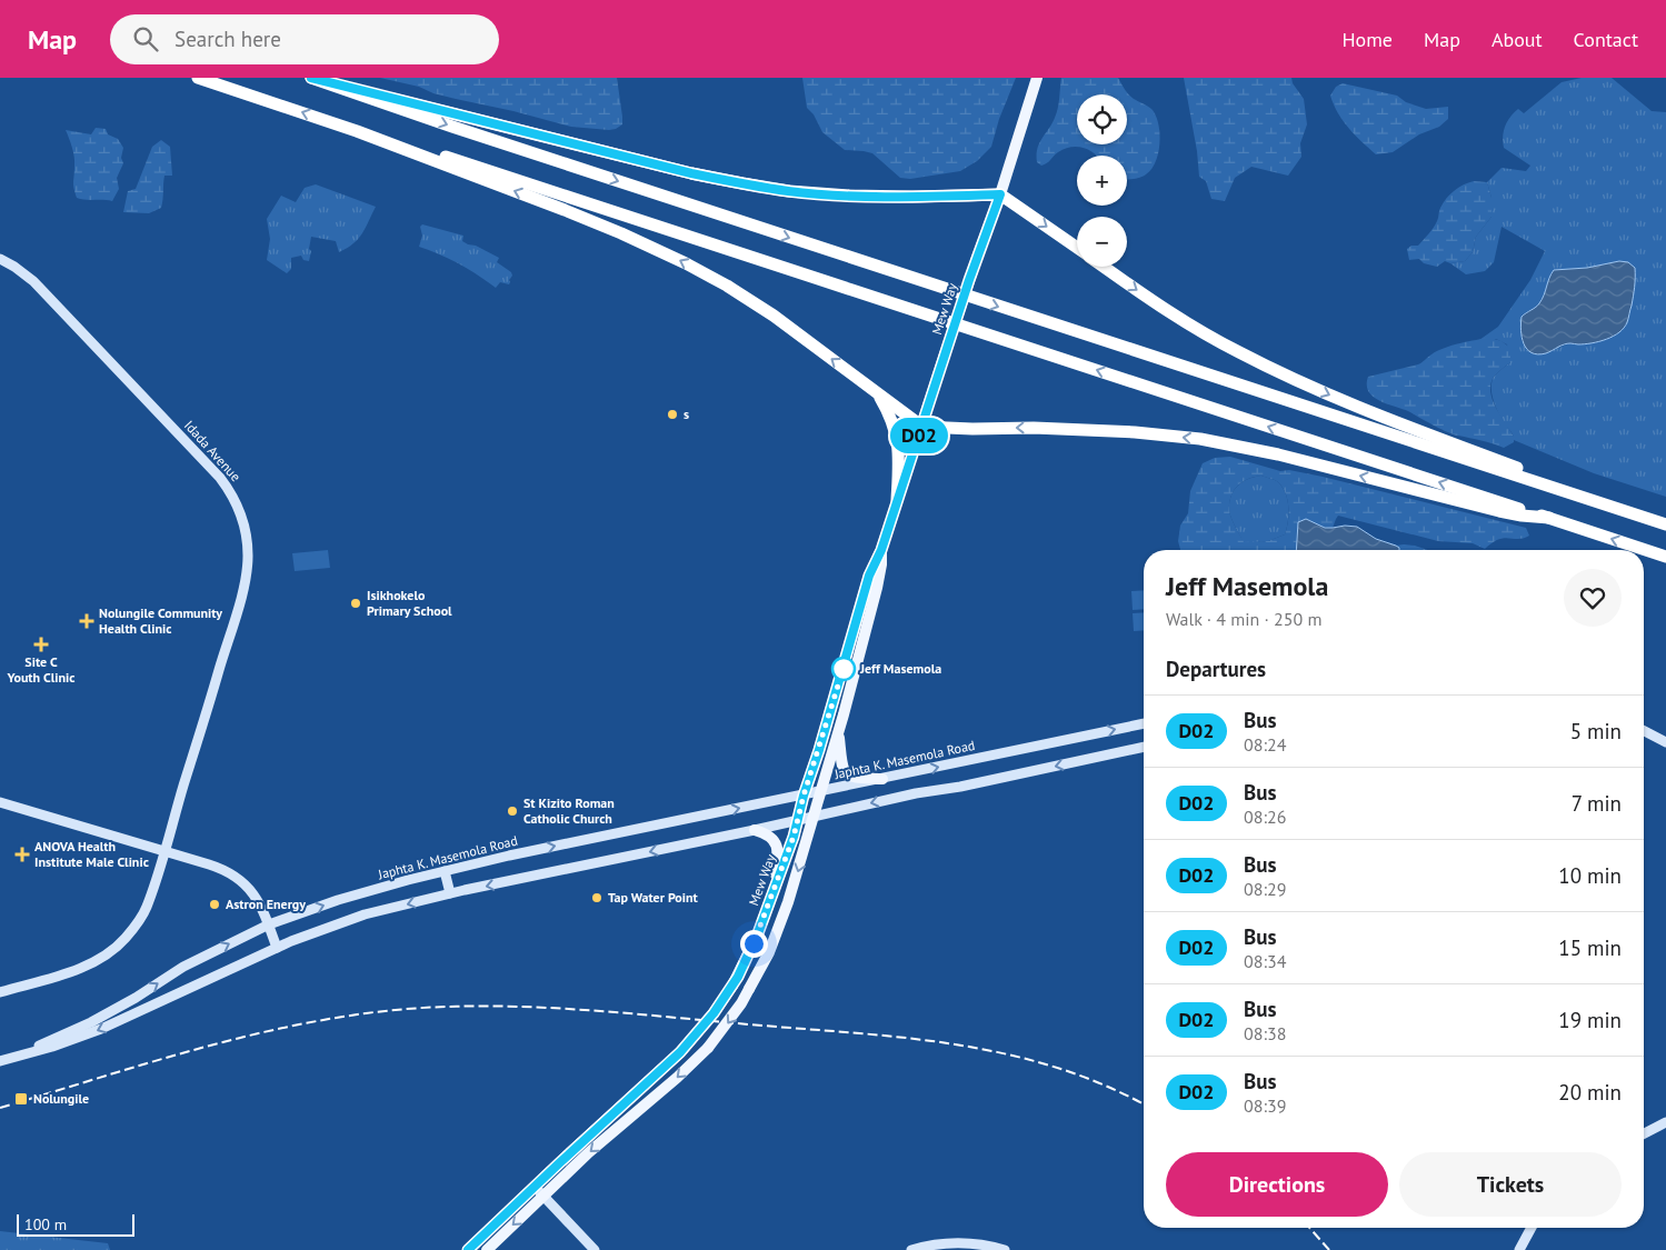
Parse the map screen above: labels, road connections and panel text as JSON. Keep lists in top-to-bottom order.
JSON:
{
  "streets": {
    "main road": ["Mew Way", "Idada Avenue", "Japhta K. Masemola Road"]
  },
  "crossings": [
    ["Mew Way", "Japhta K. Masemola Road"]
  ],
  "places": {
    "other": [
      "s",
      "Isikhokelo Primary School",
      "Jeff Masemola",
      "St Kizito Roman Catholic Church",
      "Tap Water Point",
      "Astron Energy"
    ],
    "health": ["Nolungile Community Health Clinic", "Site C Youth Clinic", "ANOVA Health Institute Male Clinic"],
    "transit": ["Nolungile"]
  },
  "lines": ["bus line D02"],
  "scale_bar": "100 m",
  "page": {
    "header": "Map",
    "search": "Search here",
    "nav": [
      "Home",
      "Map",
      "About",
      "Contact"
    ],
    "on_map": "D02",
    "map_buttons": ["+", "−"],
    "heading": [
      ["Jeff Masemola", "Walk · 4 min · 250 m"],
      "Departures"
    ],
    "list": [
      {
        "mark": "D02",
        "name": "Bus",
        "note": "08:24",
        "value": "5 min"
      },
      {
        "mark": "D02",
        "name": "Bus",
        "note": "08:26",
        "value": "7 min"
      },
      {
        "mark": "D02",
        "name": "Bus",
        "note": "08:29",
        "value": "10 min"
      },
      {
        "mark": "D02",
        "name": "Bus",
        "note": "08:34",
        "value": "15 min"
      },
      {
        "mark": "D02",
        "name": "Bus",
        "note": "08:38",
        "value": "19 min"
      },
      {
        "mark": "D02",
        "name": "Bus",
        "note": "08:39",
        "value": "20 min"
      }
    ],
    "buttons": ["Directions", "Tickets"],
    "scale": "100 m"
  }
}
